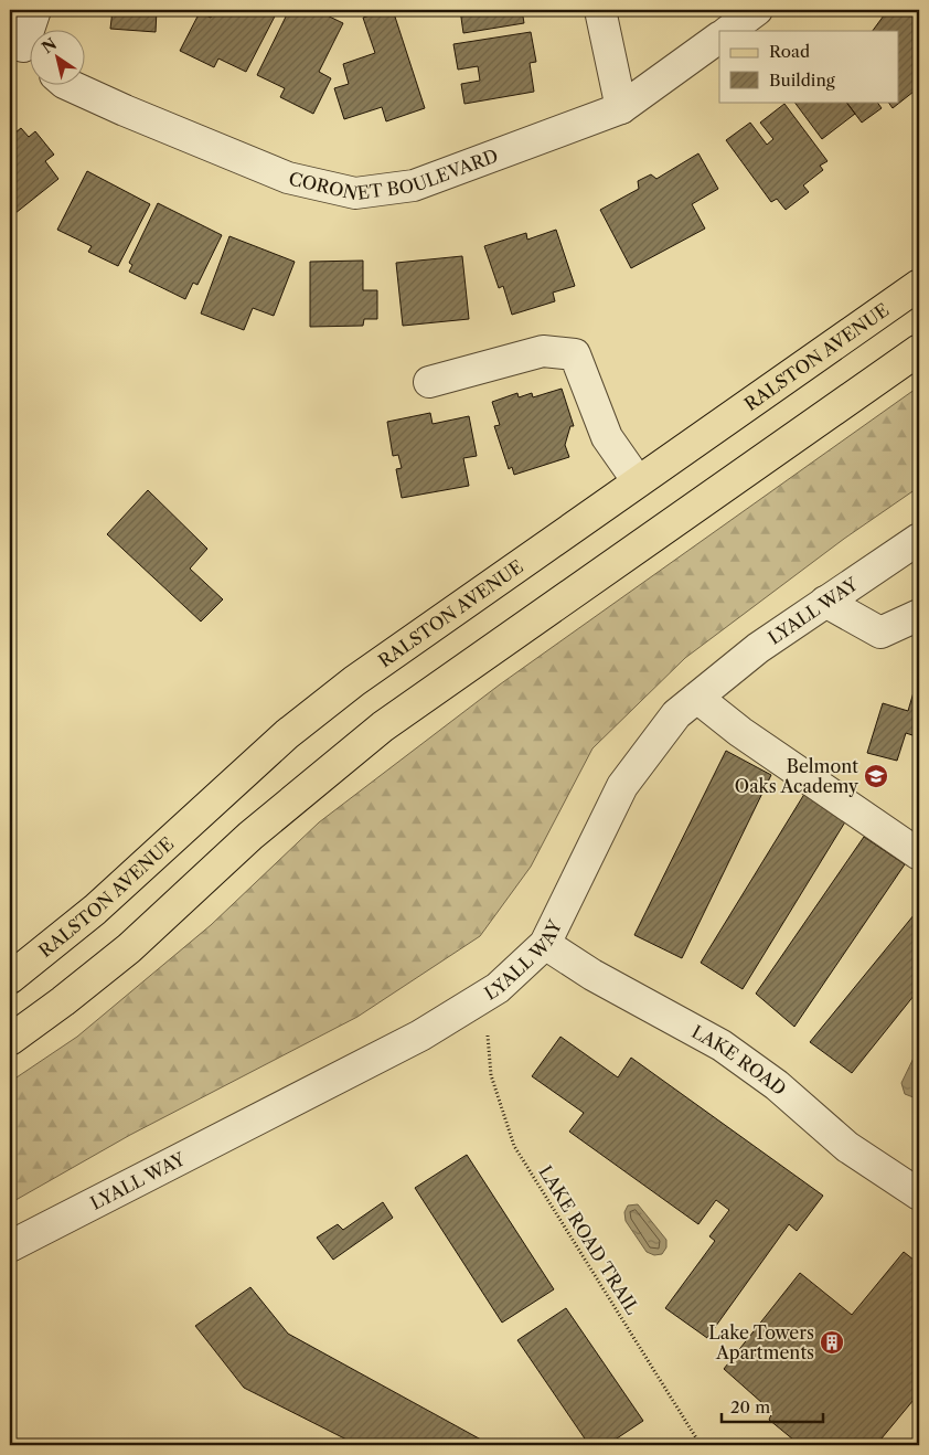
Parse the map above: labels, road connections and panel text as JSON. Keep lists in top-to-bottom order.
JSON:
{
  "streets": {
    "main road": ["RALSTON AVENUE"],
    "street": ["CORONET BOULEVARD", "LYALL WAY", "LAKE ROAD"],
    "path": ["LAKE ROAD TRAIL"]
  },
  "crossings": [
    ["LYALL WAY", "LAKE ROAD"]
  ],
  "places": {
    "school or university": ["Belmont Oaks Academy"],
    "building": ["Lake Towers Apartments"]
  },
  "legend": ["Road", "Building"],
  "scale_bar": "20 m",
  "north": "top left"
}
